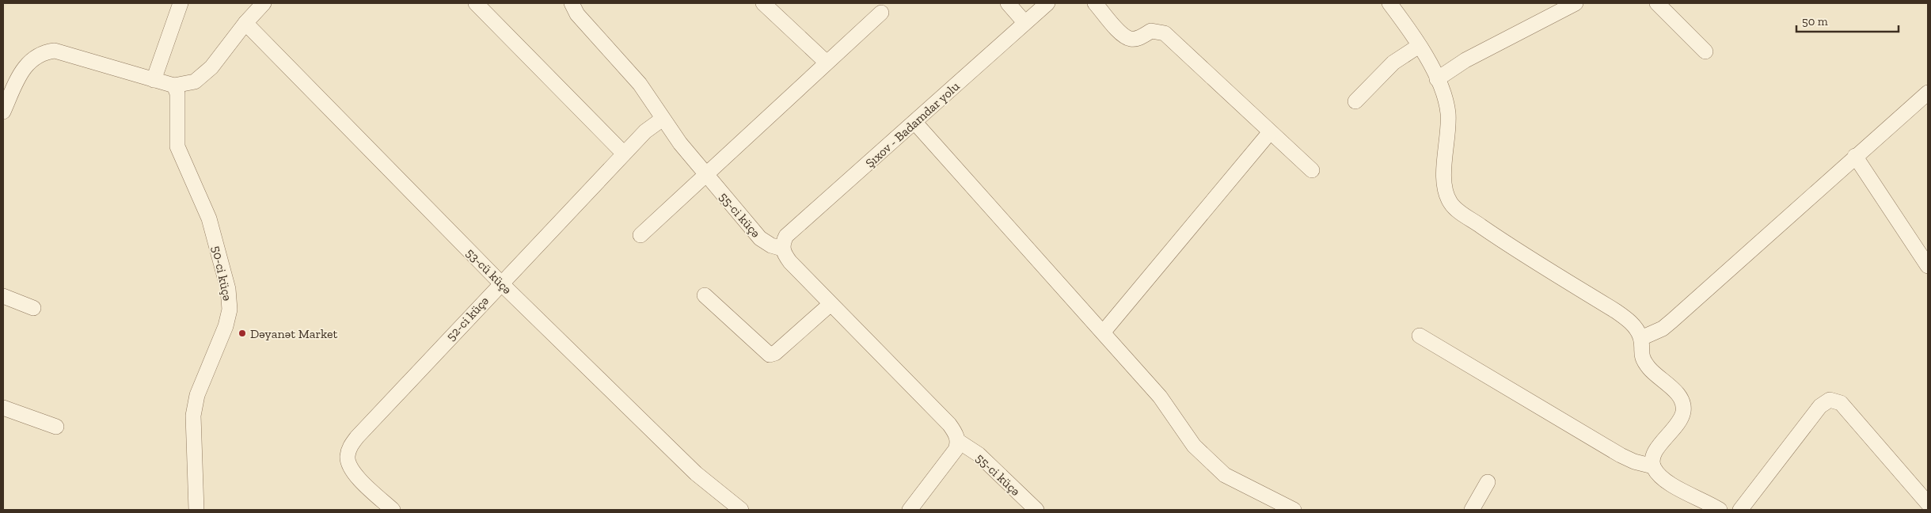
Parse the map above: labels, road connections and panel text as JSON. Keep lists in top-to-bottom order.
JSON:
{
  "streets": {
    "street": [
      "Şıxov - Badamdar yolu",
      "55-ci küçə",
      "53-cü küçə",
      "50-ci küçə",
      "52-ci küçə"
    ]
  },
  "crossings": [
    ["Şıxov - Badamdar yolu", "55-ci küçə"],
    ["55-ci küçə", "52-ci küçə"],
    ["53-cü küçə", "52-ci küçə"]
  ],
  "places": ["Dəyanət Market"],
  "scale_bar": "50 m"
}
